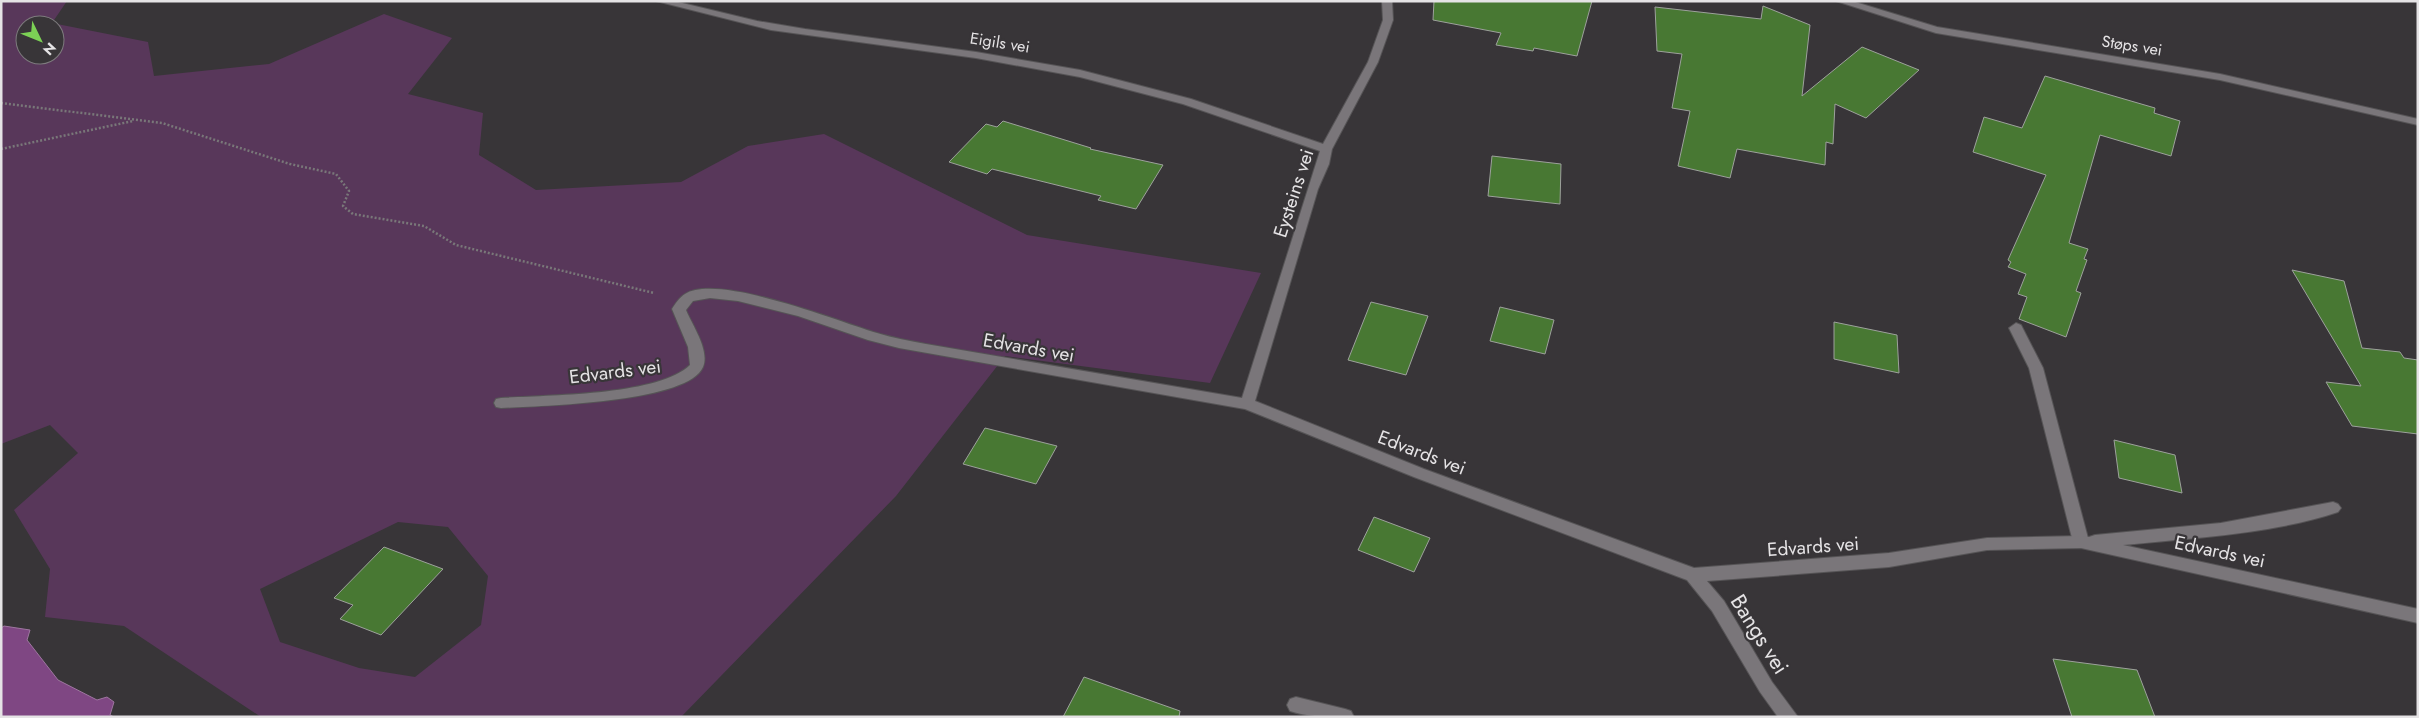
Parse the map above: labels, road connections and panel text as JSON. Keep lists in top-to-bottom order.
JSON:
{
  "streets": {
    "street": [
      "Eigils vei",
      "Støps vei",
      "Eysteins vei",
      "Edvards vei",
      "Bangs vei"
    ]
  },
  "crossings": [
    ["Eigils vei", "Eysteins vei"],
    ["Eysteins vei", "Edvards vei"],
    ["Edvards vei", "Bangs vei"]
  ],
  "north": "bottom right"
}
